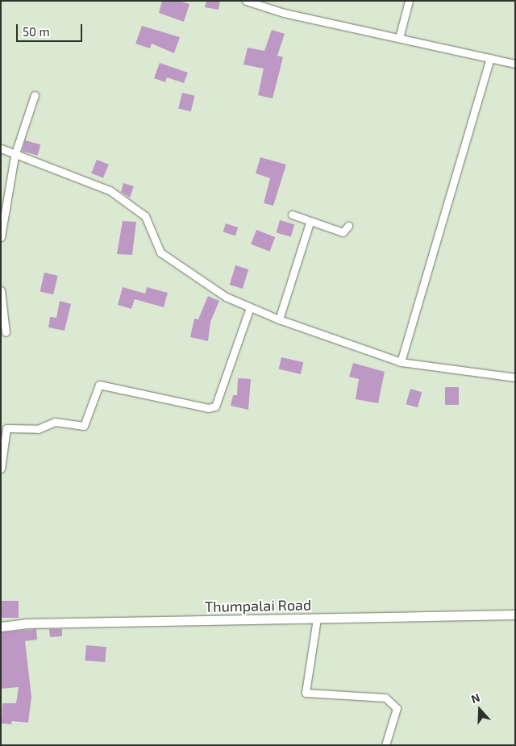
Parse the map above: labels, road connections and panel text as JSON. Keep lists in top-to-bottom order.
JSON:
{
  "streets": {
    "street": ["Thumpalai Road"]
  },
  "scale_bar": "50 m",
  "north": "top"
}
